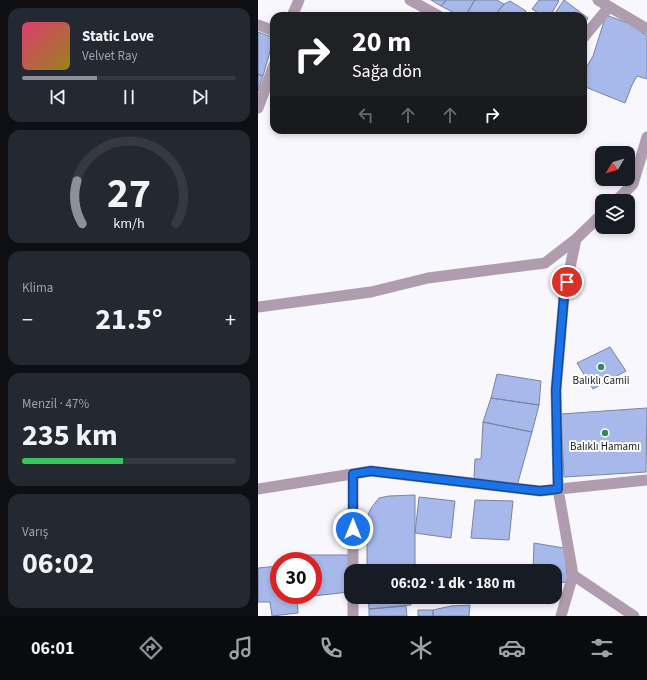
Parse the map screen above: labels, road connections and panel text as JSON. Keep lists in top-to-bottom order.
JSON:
{
  "places": ["Balıklı Camii", "Balıklı Hamamı"],
  "north": "bottom left",
  "page": {
    "turn": ["20 m", "Sağa dön"],
    "song": ["Static Love", "Velvet Ray"],
    "tile": [
      "Klima",
      ["Menzil · 47%", "235 km"],
      ["Varış", "06:02"]
    ],
    "heat": ["−", "21.5°", "+"],
    "limit": "30",
    "trip": "06:02 · 1 dk · 180 m",
    "tabs": "06:01",
    "gauge": ["27", "km/h"]
  }
}
